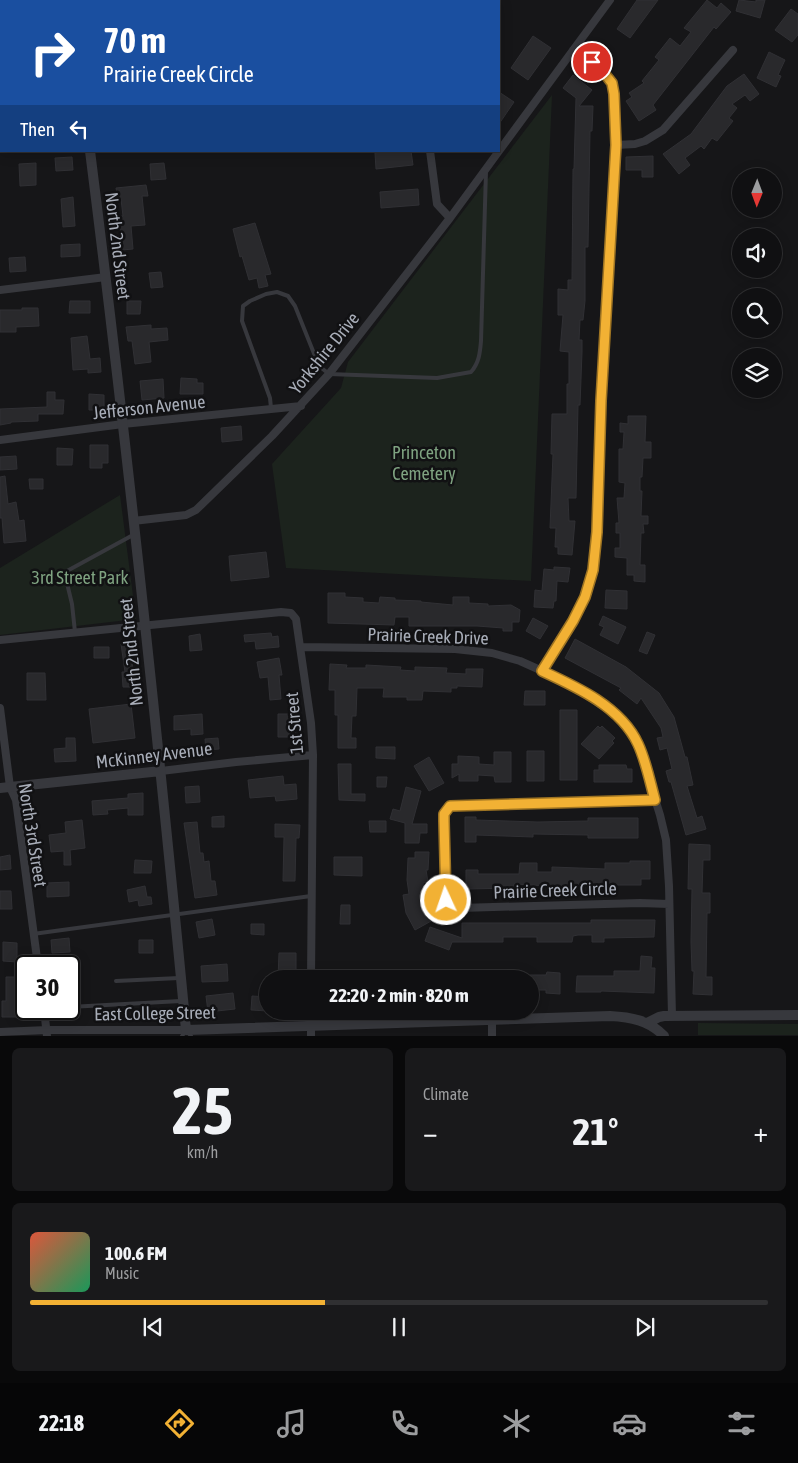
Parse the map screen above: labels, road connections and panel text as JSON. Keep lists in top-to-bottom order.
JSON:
{
  "streets": {
    "street": [
      "North 2nd Street",
      "Yorkshire Drive",
      "Jefferson Avenue",
      "Prairie Creek Drive",
      "1st Street",
      "McKinney Avenue",
      "North 3rd Street",
      "Prairie Creek Circle",
      "East College Street"
    ]
  },
  "crossings": [
    ["North 2nd Street", "Yorkshire Drive"],
    ["North 2nd Street", "Jefferson Avenue"],
    ["North 2nd Street", "1st Street"],
    ["North 2nd Street", "McKinney Avenue"],
    ["North 2nd Street", "East College Street"],
    ["Yorkshire Drive", "Jefferson Avenue"],
    ["Prairie Creek Drive", "1st Street"],
    ["Prairie Creek Drive", "Prairie Creek Circle"],
    ["1st Street", "McKinney Avenue"],
    ["McKinney Avenue", "North 3rd Street"]
  ],
  "parks": ["Princeton Cemetery", "3rd Street Park"],
  "north": "bottom",
  "page": {
    "turn": ["70 m", "Prairie Creek Circle"],
    "then": "Then",
    "limit": "30",
    "trip": "22:20 · 2 min · 820 m",
    "tile": [
      ["25", "km/h"],
      "Climate"
    ],
    "heat": ["−", "21°", "+"],
    "song": ["100.6 FM", "Music"],
    "tabs": "22:18"
  }
}
